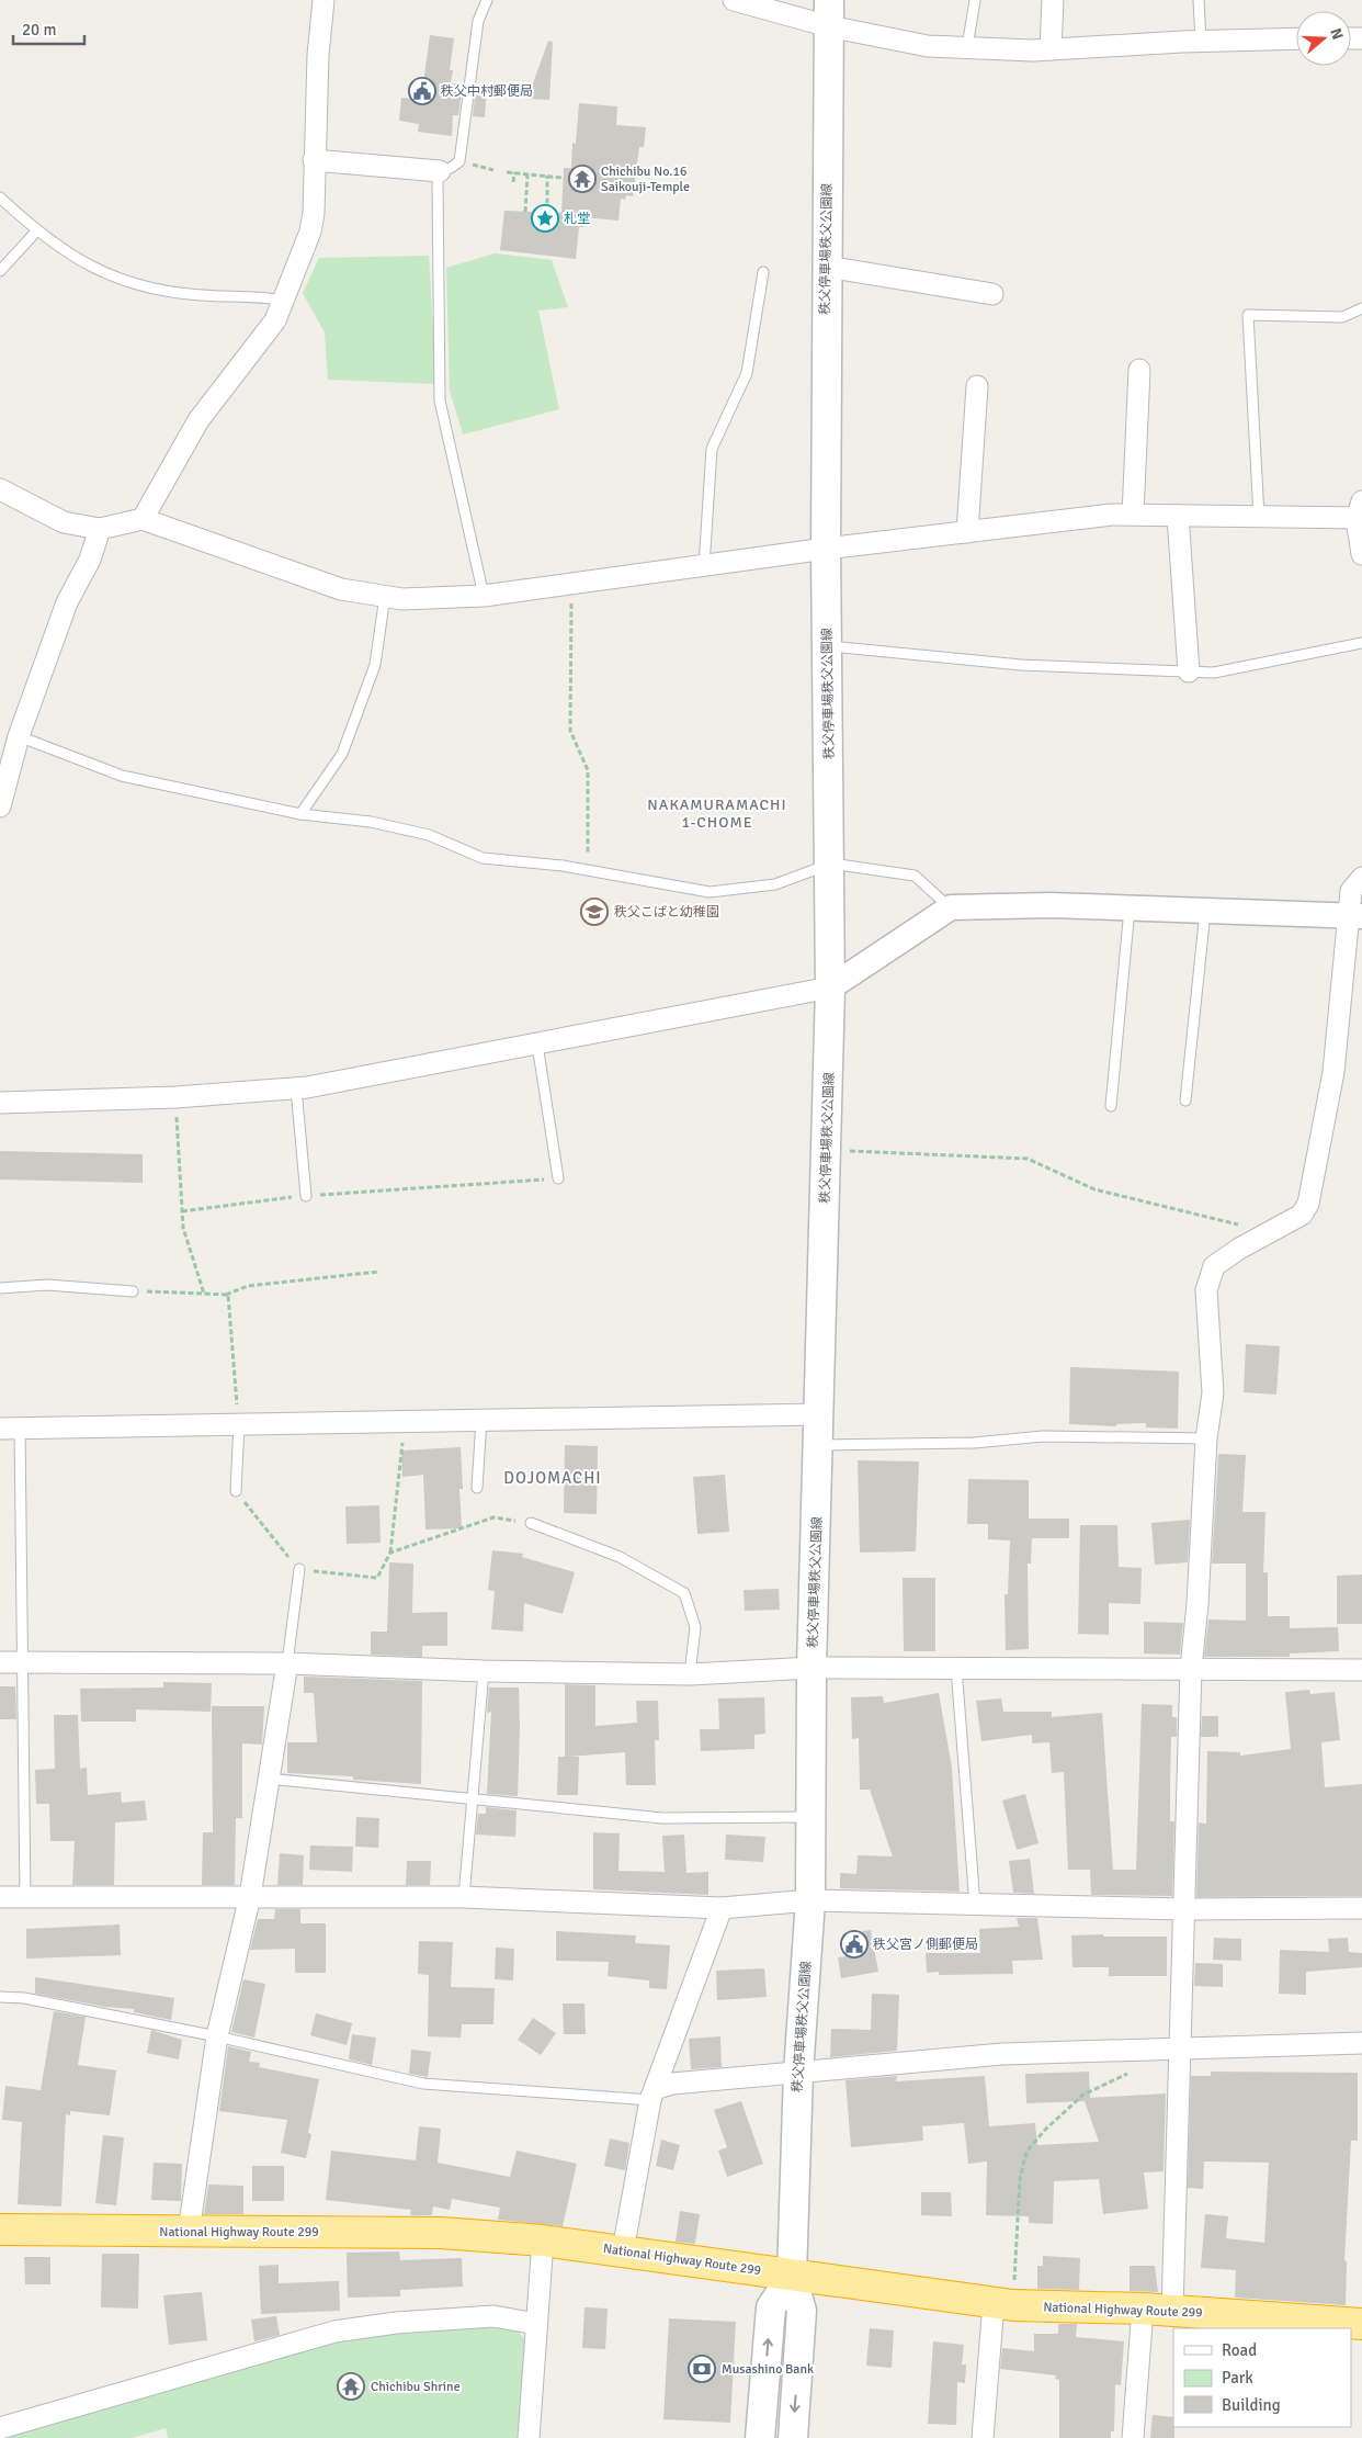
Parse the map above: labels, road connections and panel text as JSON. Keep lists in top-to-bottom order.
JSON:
{
  "streets": {
    "highway": ["National Highway Route 299"],
    "main road": ["秩父停車場秩父公園線"]
  },
  "crossings": [
    ["秩父停車場秩父公園線", "National Highway Route 299"]
  ],
  "districts": ["NAKAMURAMACHI 1-CHOME", "DOJOMACHI"],
  "places": {
    "public building": ["秩父中村郵便局", "秩父宮ノ側郵便局"],
    "temple": ["Chichibu No.16 Saikouji-Temple", "Chichibu Shrine"],
    "place": ["札堂"],
    "school or university": ["秩父こばと幼稚園"],
    "bank": ["Musashino Bank"]
  },
  "legend": ["Road", "Park", "Building"],
  "scale_bar": "20 m",
  "north": "right"
}
